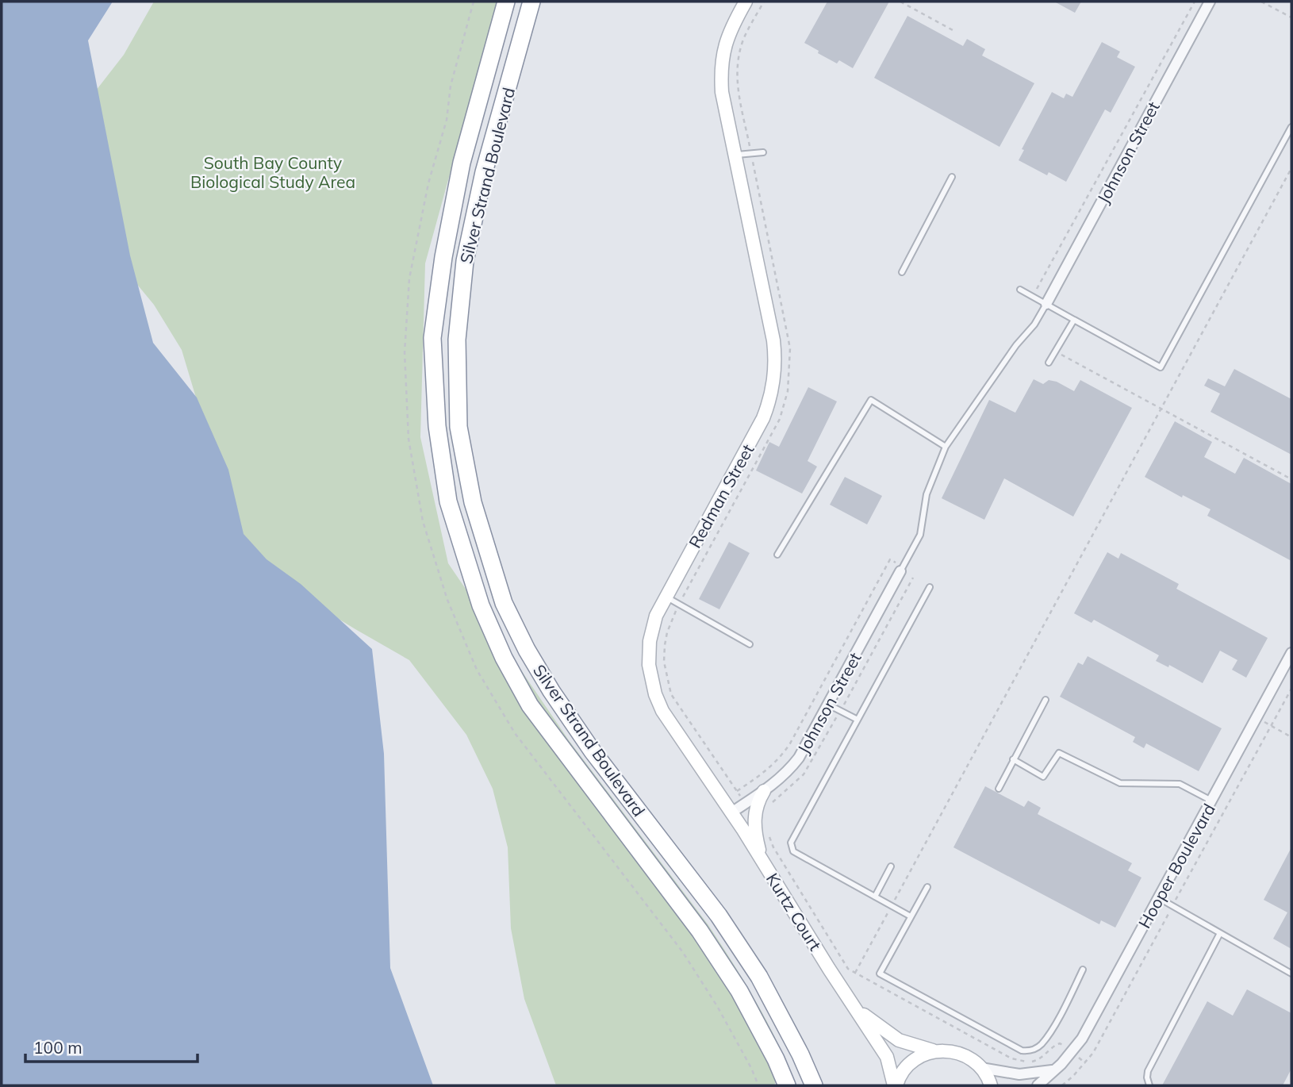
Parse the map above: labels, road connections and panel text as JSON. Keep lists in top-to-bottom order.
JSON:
{
  "streets": {
    "highway": ["Silver Strand Boulevard"],
    "street": [
      "Johnson Street",
      "Redman Street",
      "Hooper Boulevard",
      "Kurtz Court"
    ]
  },
  "crossings": [
    ["Johnson Street", "Redman Street"],
    ["Johnson Street", "Kurtz Court"],
    ["Redman Street", "Kurtz Court"]
  ],
  "parks": ["South Bay County Biological Study Area"],
  "scale_bar": "100 m"
}
